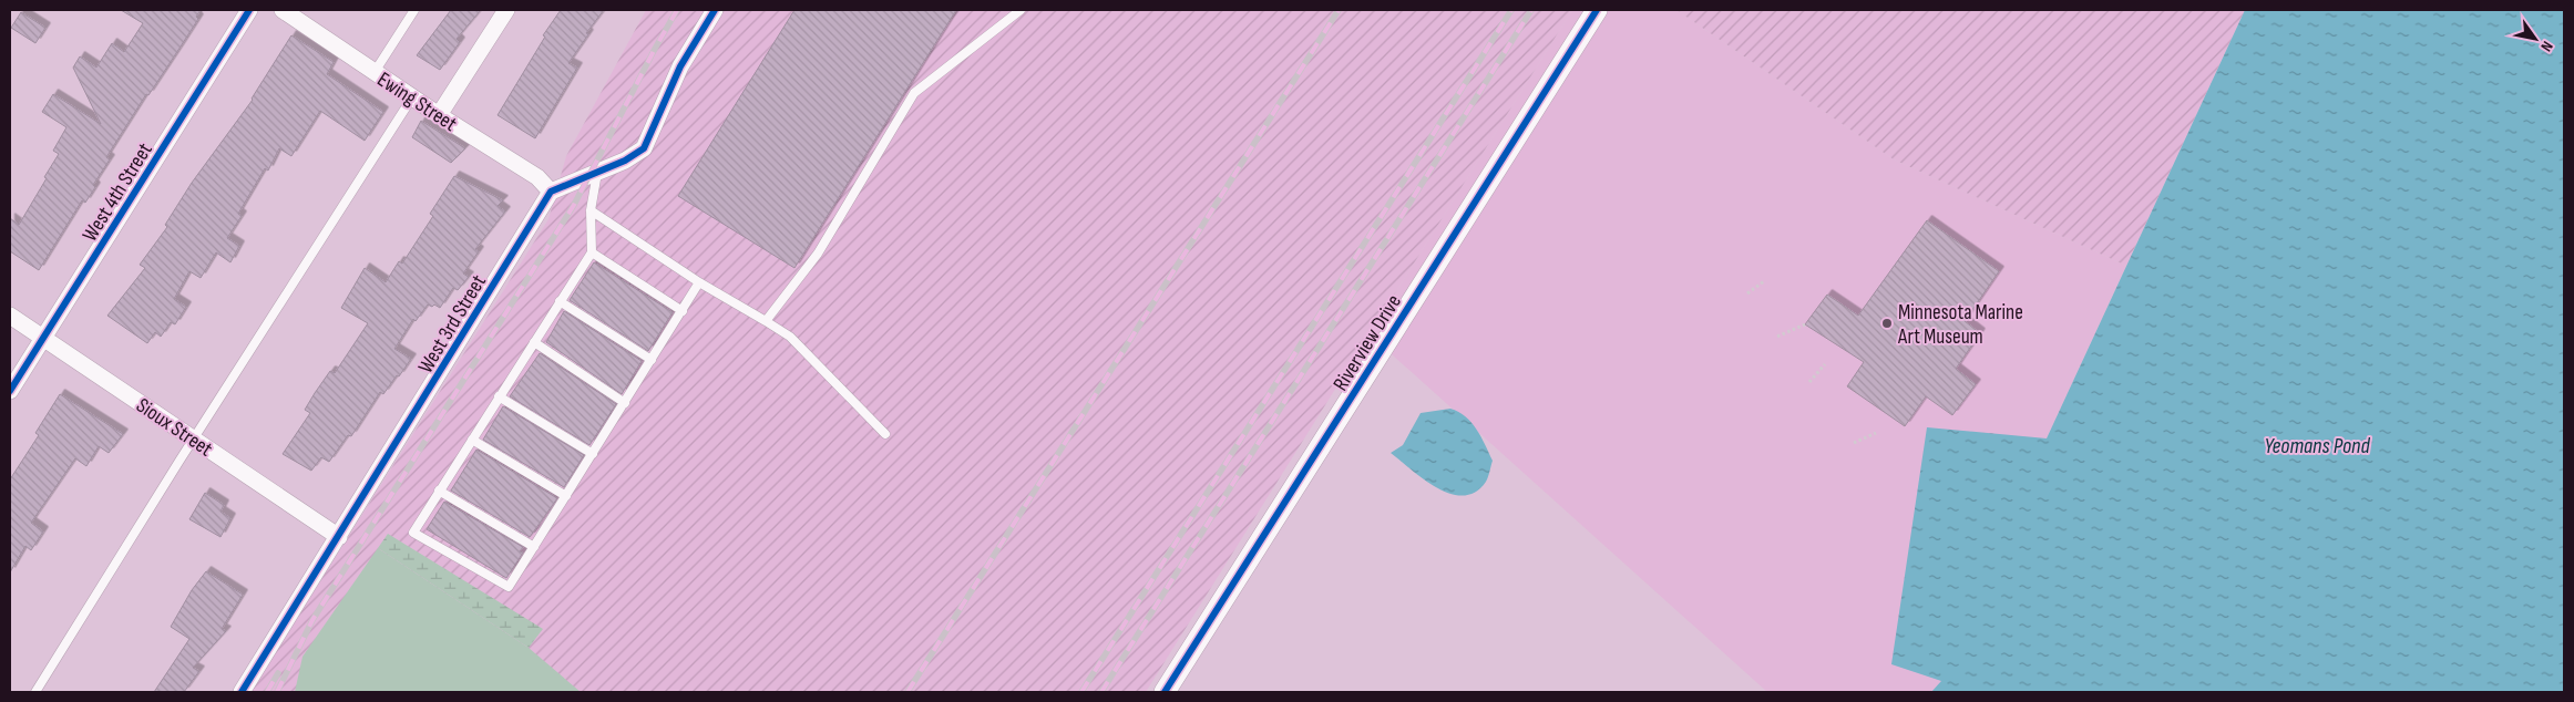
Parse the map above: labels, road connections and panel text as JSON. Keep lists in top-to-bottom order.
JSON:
{
  "streets": {
    "street": [
      "Ewing Street",
      "West 4th Street",
      "West 3rd Street",
      "Riverview Drive",
      "Sioux Street"
    ]
  },
  "crossings": [
    ["Ewing Street", "West 3rd Street"],
    ["West 4th Street", "Sioux Street"],
    ["West 3rd Street", "Sioux Street"]
  ],
  "water": ["Yeomans Pond"],
  "places": ["Minnesota Marine Art Museum"],
  "north": "bottom right"
}
